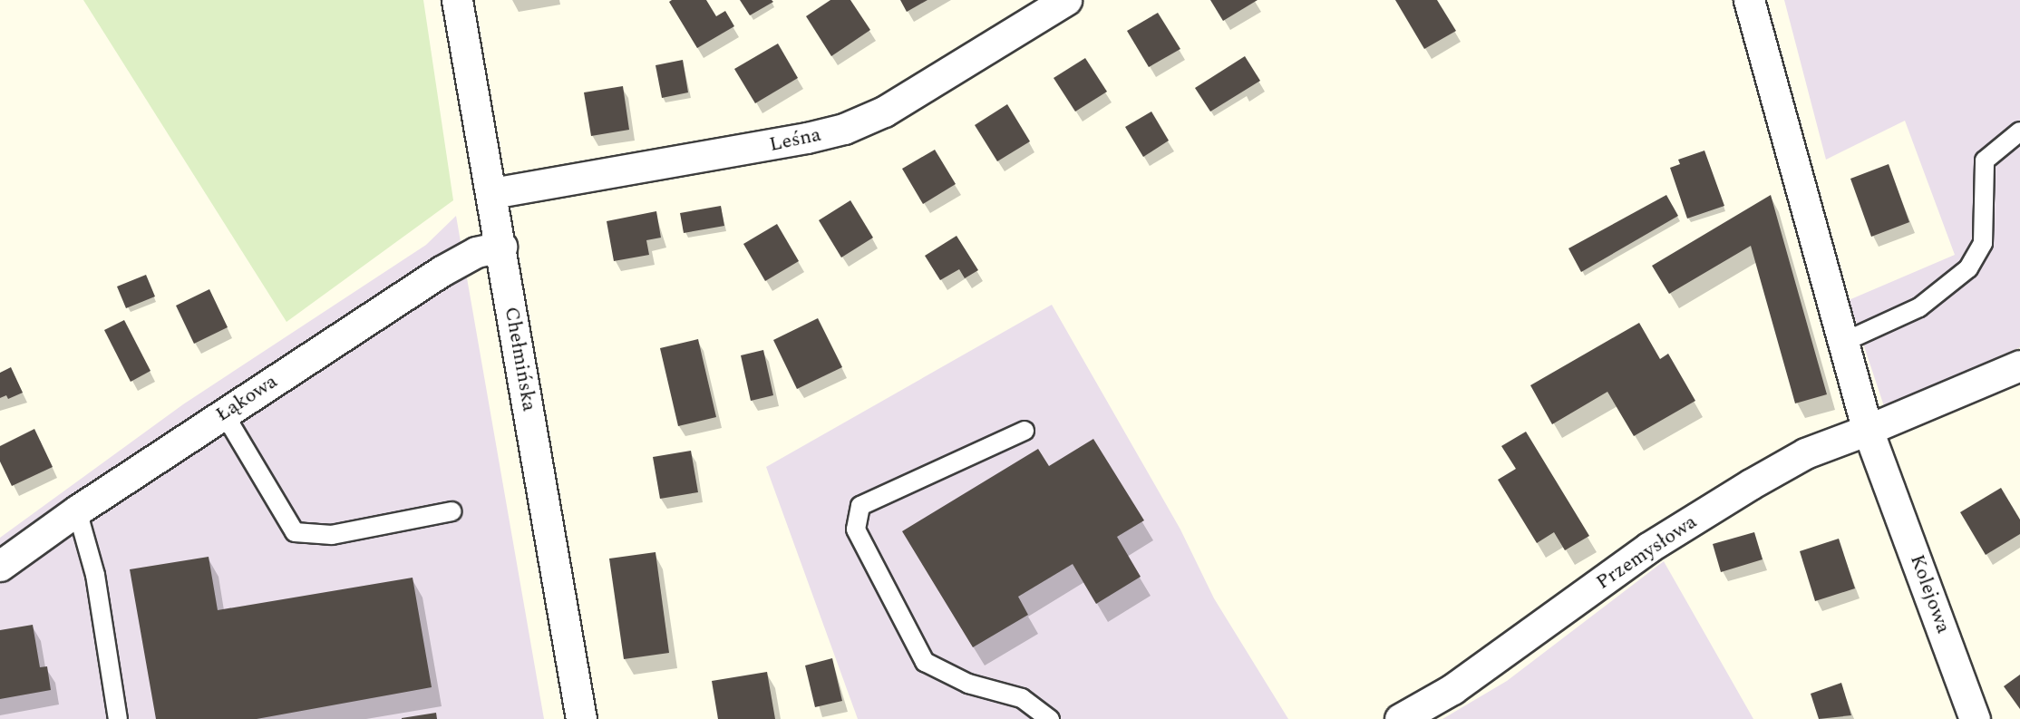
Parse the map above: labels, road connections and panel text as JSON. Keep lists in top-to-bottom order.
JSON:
{
  "streets": {
    "street": [
      "Leśna",
      "Chełmińska",
      "Łąkowa",
      "Przemysłowa",
      "Kolejowa"
    ]
  },
  "crossings": [
    ["Leśna", "Chełmińska"],
    ["Chełmińska", "Łąkowa"],
    ["Przemysłowa", "Kolejowa"]
  ]
}
